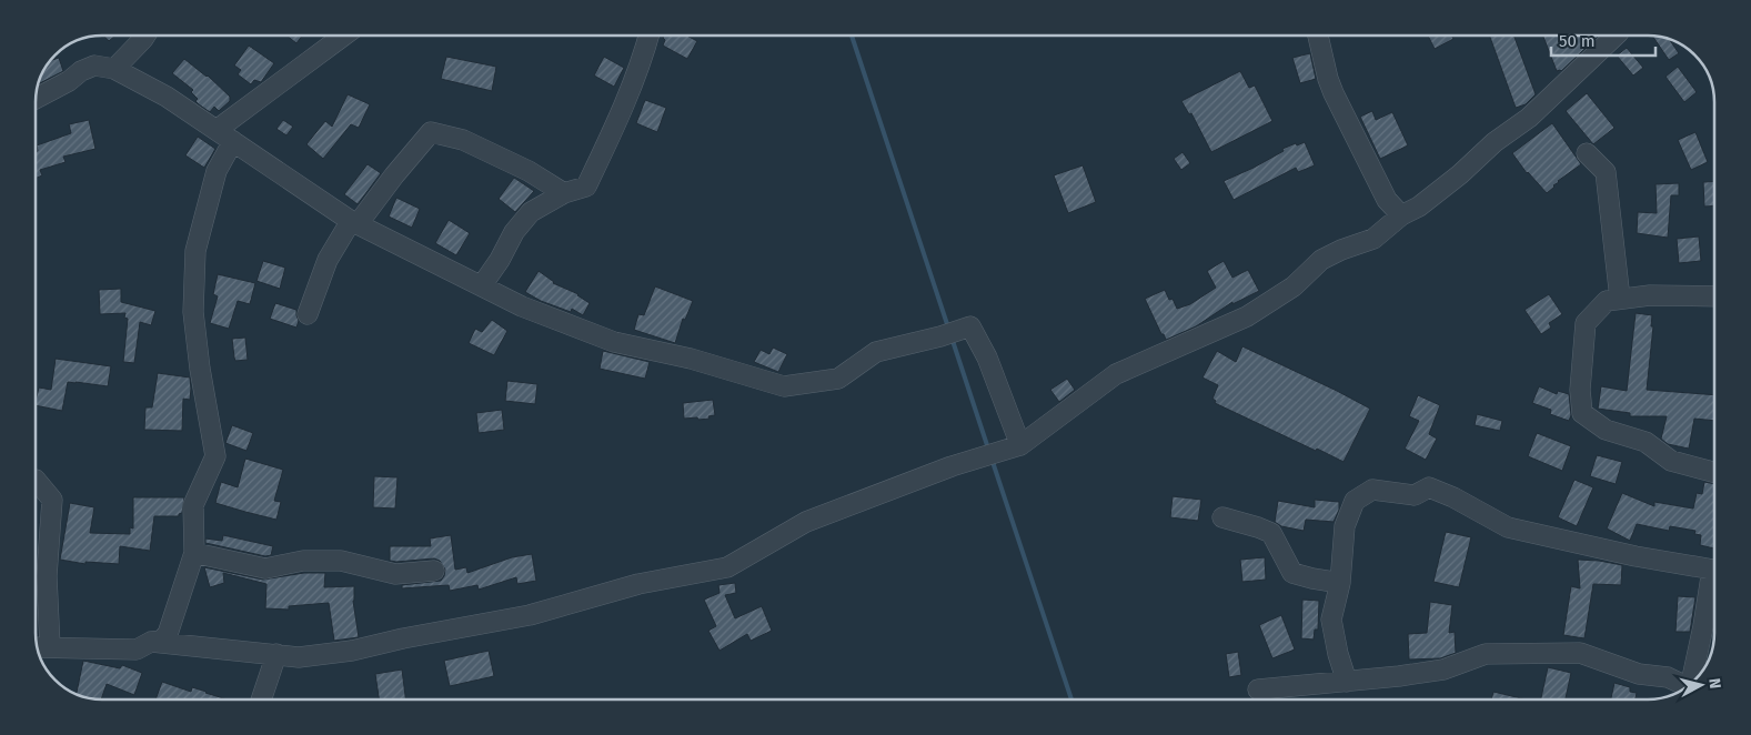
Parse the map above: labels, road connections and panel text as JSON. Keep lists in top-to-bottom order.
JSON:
{
  "scale_bar": "50 m",
  "north": "right"
}
